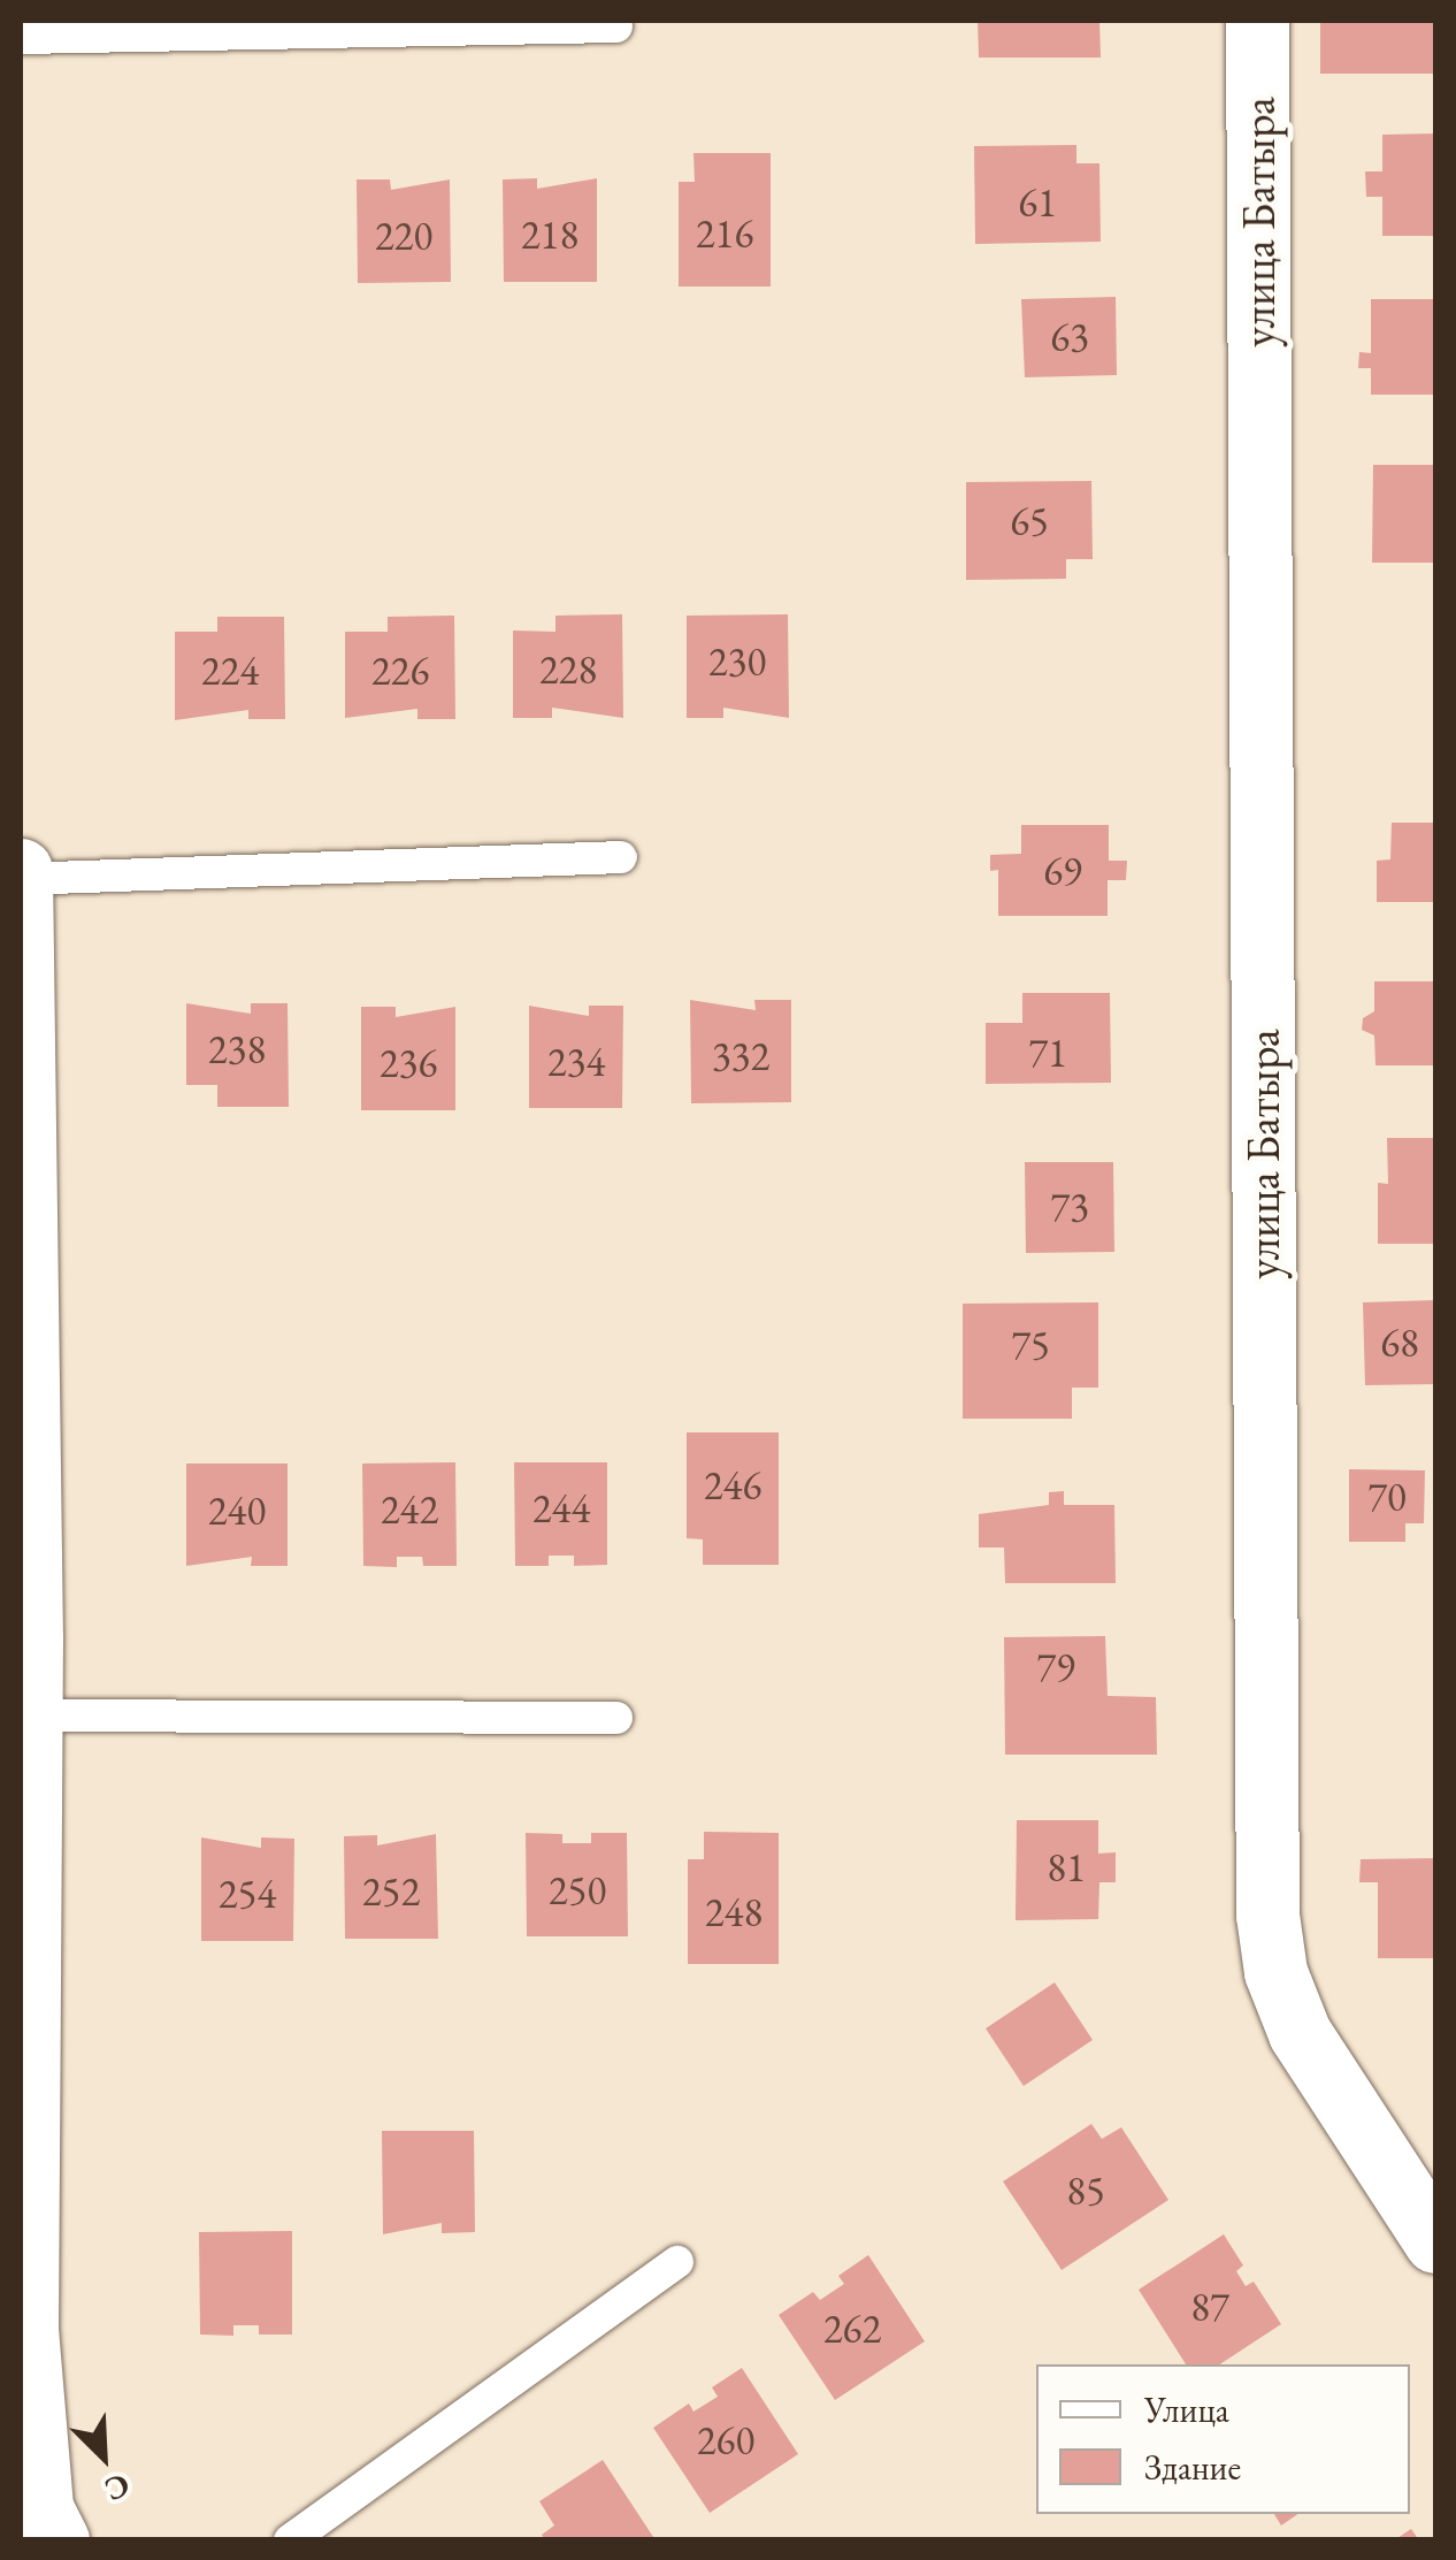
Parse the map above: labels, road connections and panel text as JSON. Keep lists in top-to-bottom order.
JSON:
{
  "streets": {
    "street": ["улица Батыра"]
  },
  "house_numbers": [
    "61",
    "216",
    "218",
    "220",
    "63",
    "65",
    "230",
    "228",
    "224",
    "226",
    "69",
    "238",
    "71",
    "332",
    "234",
    "236",
    "73",
    "68",
    "75",
    "246",
    "70",
    "244",
    "242",
    "240",
    "79",
    "81",
    "250",
    "252",
    "254",
    "248",
    "85",
    "87",
    "262",
    "260"
  ],
  "legend": ["Улица", "Здание"],
  "north": "bottom right"
}
